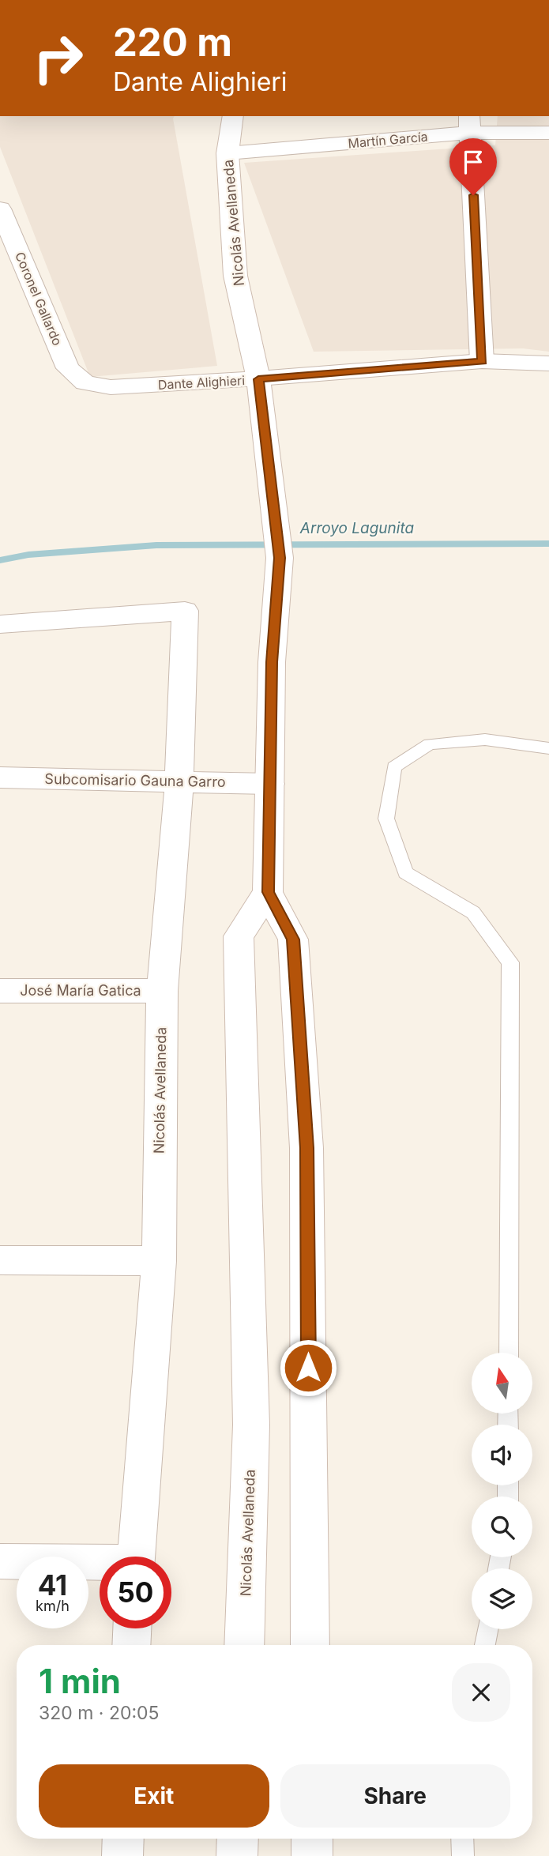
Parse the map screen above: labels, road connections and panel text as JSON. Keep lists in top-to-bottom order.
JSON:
{
  "streets": {
    "street": [
      "Martín García",
      "Nicolás Avellaneda",
      "Coronel Gallardo",
      "Dante Alighieri",
      "Subcomisario Gauna Garro",
      "José María Gatica"
    ]
  },
  "crossings": [
    ["Martín García", "Nicolás Avellaneda"],
    ["Nicolás Avellaneda", "Dante Alighieri"],
    ["Nicolás Avellaneda", "Subcomisario Gauna Garro"],
    ["Nicolás Avellaneda", "José María Gatica"],
    ["Coronel Gallardo", "Dante Alighieri"]
  ],
  "water": ["Arroyo Lagunita"],
  "north": "top",
  "page": {
    "turn": ["220 m", "Dante Alighieri"],
    "speed": "41 km/h",
    "limit": "50",
    "heading": ["1 min", "320 m · 20:05"],
    "buttons": ["Exit", "Share"]
  }
}
